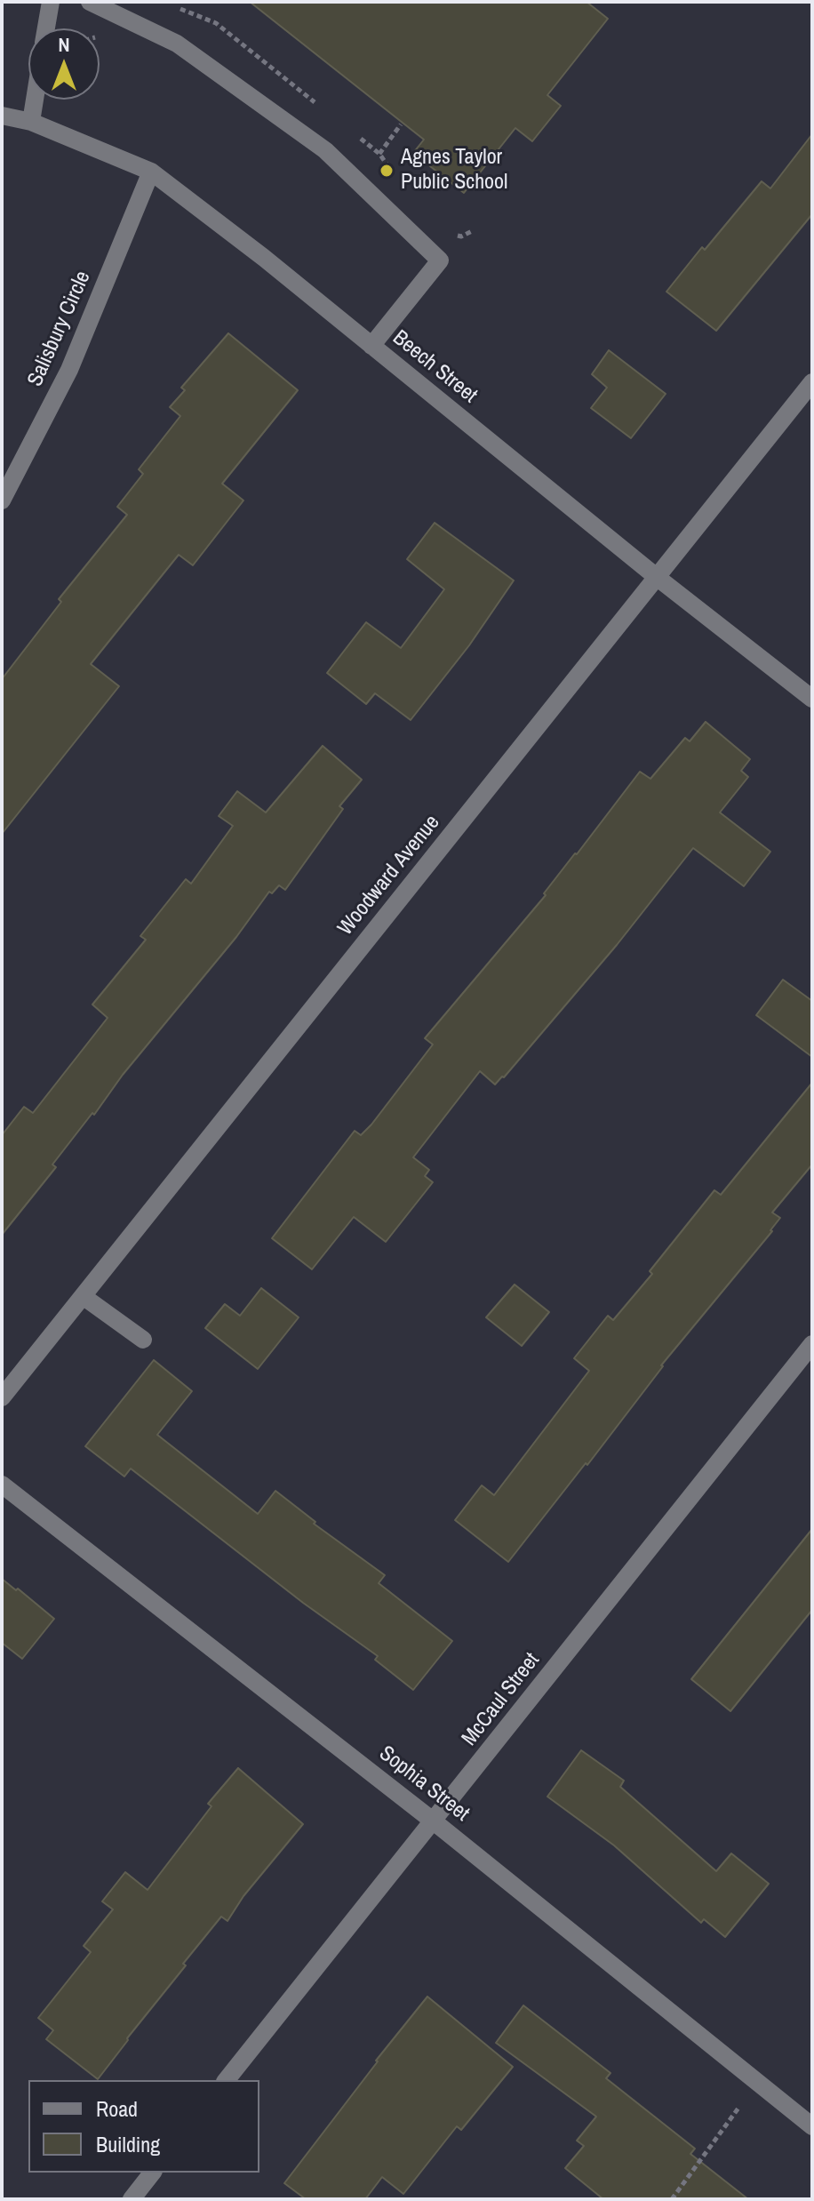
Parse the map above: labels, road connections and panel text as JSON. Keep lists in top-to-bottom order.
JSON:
{
  "streets": {
    "street": [
      "Salisbury Circle",
      "Beech Street",
      "Woodward Avenue",
      "McCaul Street",
      "Sophia Street"
    ]
  },
  "crossings": [
    ["Salisbury Circle", "Beech Street"],
    ["Beech Street", "Woodward Avenue"],
    ["McCaul Street", "Sophia Street"]
  ],
  "places": ["Agnes Taylor Public School"],
  "legend": ["Road", "Building"],
  "north": "top"
}
